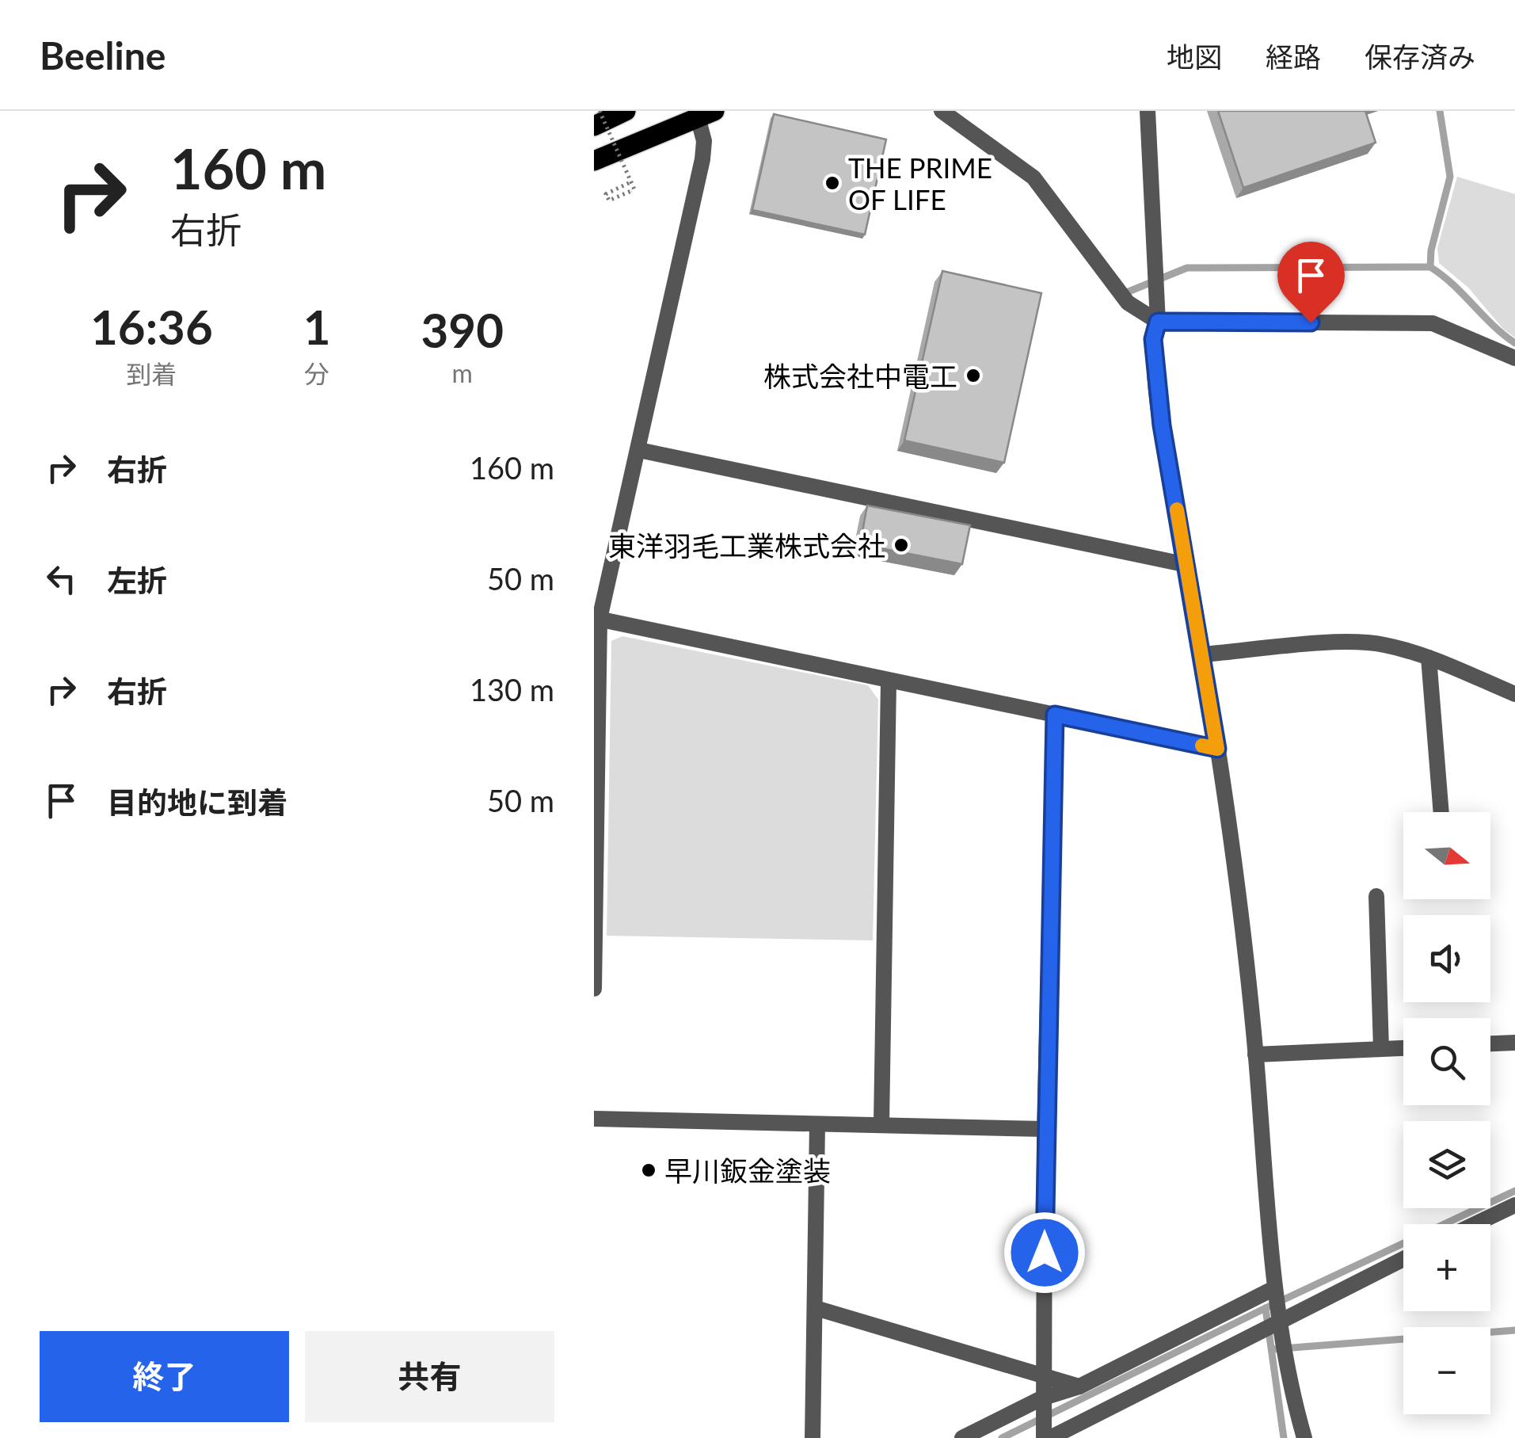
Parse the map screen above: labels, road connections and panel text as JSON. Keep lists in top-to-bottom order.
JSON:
{
  "places": [
    "THE PRIME OF LIFE",
    "株式会社中電工",
    "東洋羽毛工業株式会社",
    "早川鈑金塗装"
  ],
  "north": "right",
  "page": {
    "header": "Beeline",
    "nav": ["地図", "経路", "保存済み"],
    "turn": ["160 m", "右折"],
    "eta": [
      "16:36",
      "到着",
      "1",
      "分",
      "390",
      "m"
    ],
    "list": [
      {
        "name": "右折",
        "value": "160 m"
      },
      {
        "name": "左折",
        "value": "50 m"
      },
      {
        "name": "右折",
        "value": "130 m"
      },
      {
        "name": "目的地に到着",
        "value": "50 m"
      }
    ],
    "map_buttons": ["+", "−"],
    "buttons": ["終了", "共有"]
  }
}
